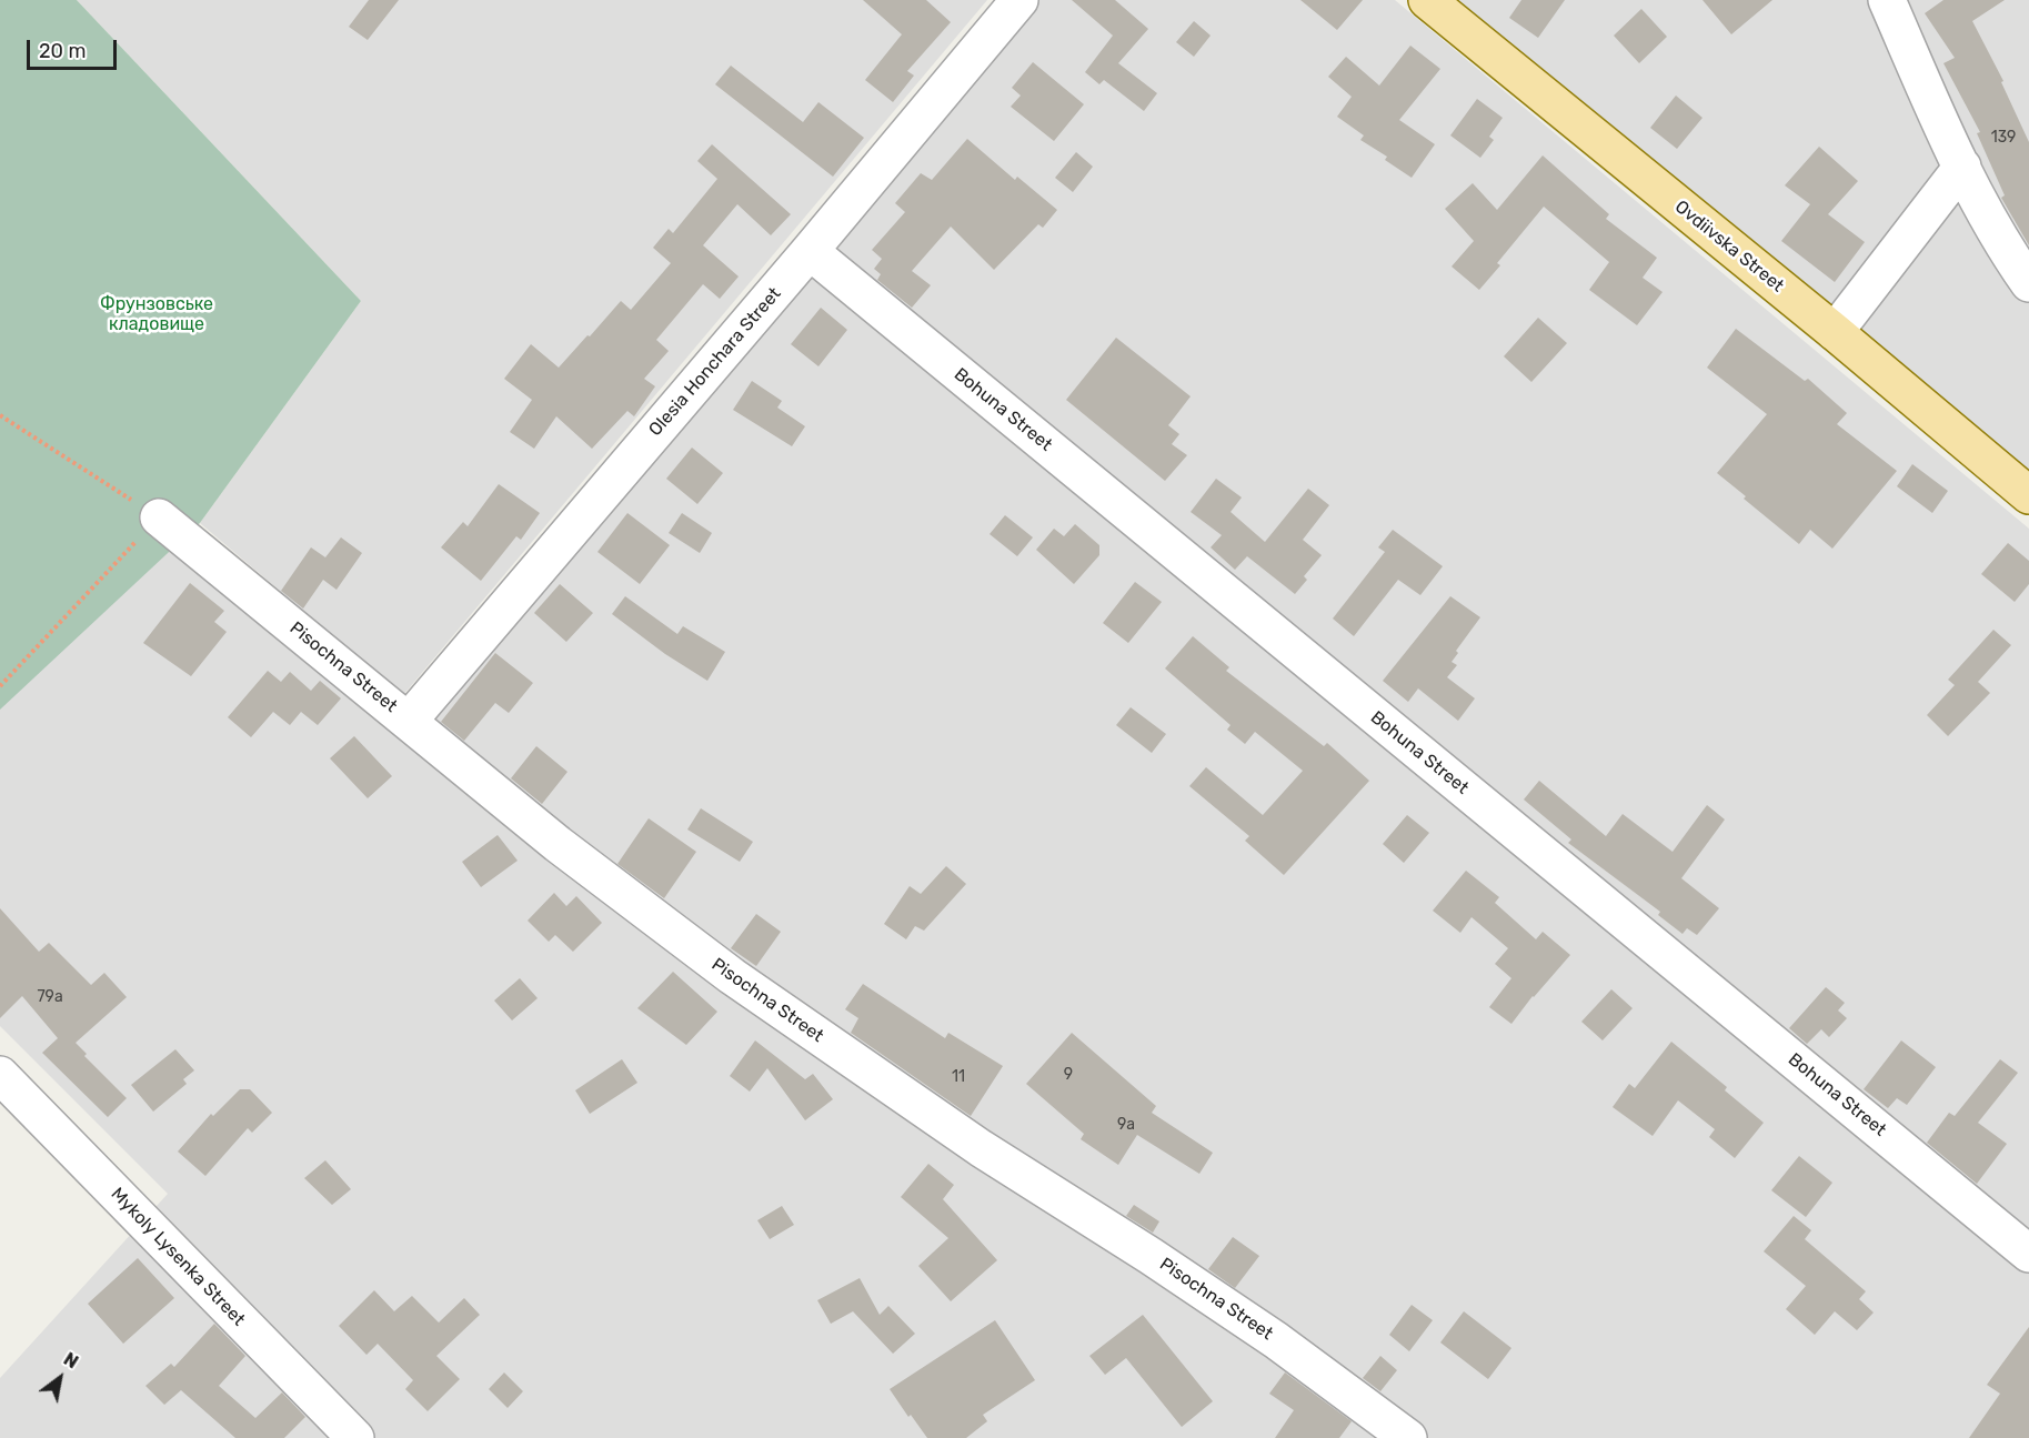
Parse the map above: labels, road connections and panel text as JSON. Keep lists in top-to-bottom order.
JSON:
{
  "streets": {
    "main road": ["Ovdiivska Street"],
    "street": [
      "Olesia Honchara Street",
      "Bohuna Street",
      "Pisochna Street",
      "Mykoly Lysenka Street"
    ]
  },
  "crossings": [
    ["Olesia Honchara Street", "Bohuna Street"],
    ["Olesia Honchara Street", "Pisochna Street"]
  ],
  "parks": ["Фрунзовське кладовище"],
  "house_numbers": [
    "139",
    "79а",
    "9",
    "11",
    "9а"
  ],
  "scale_bar": "20 m",
  "north": "top right"
}
